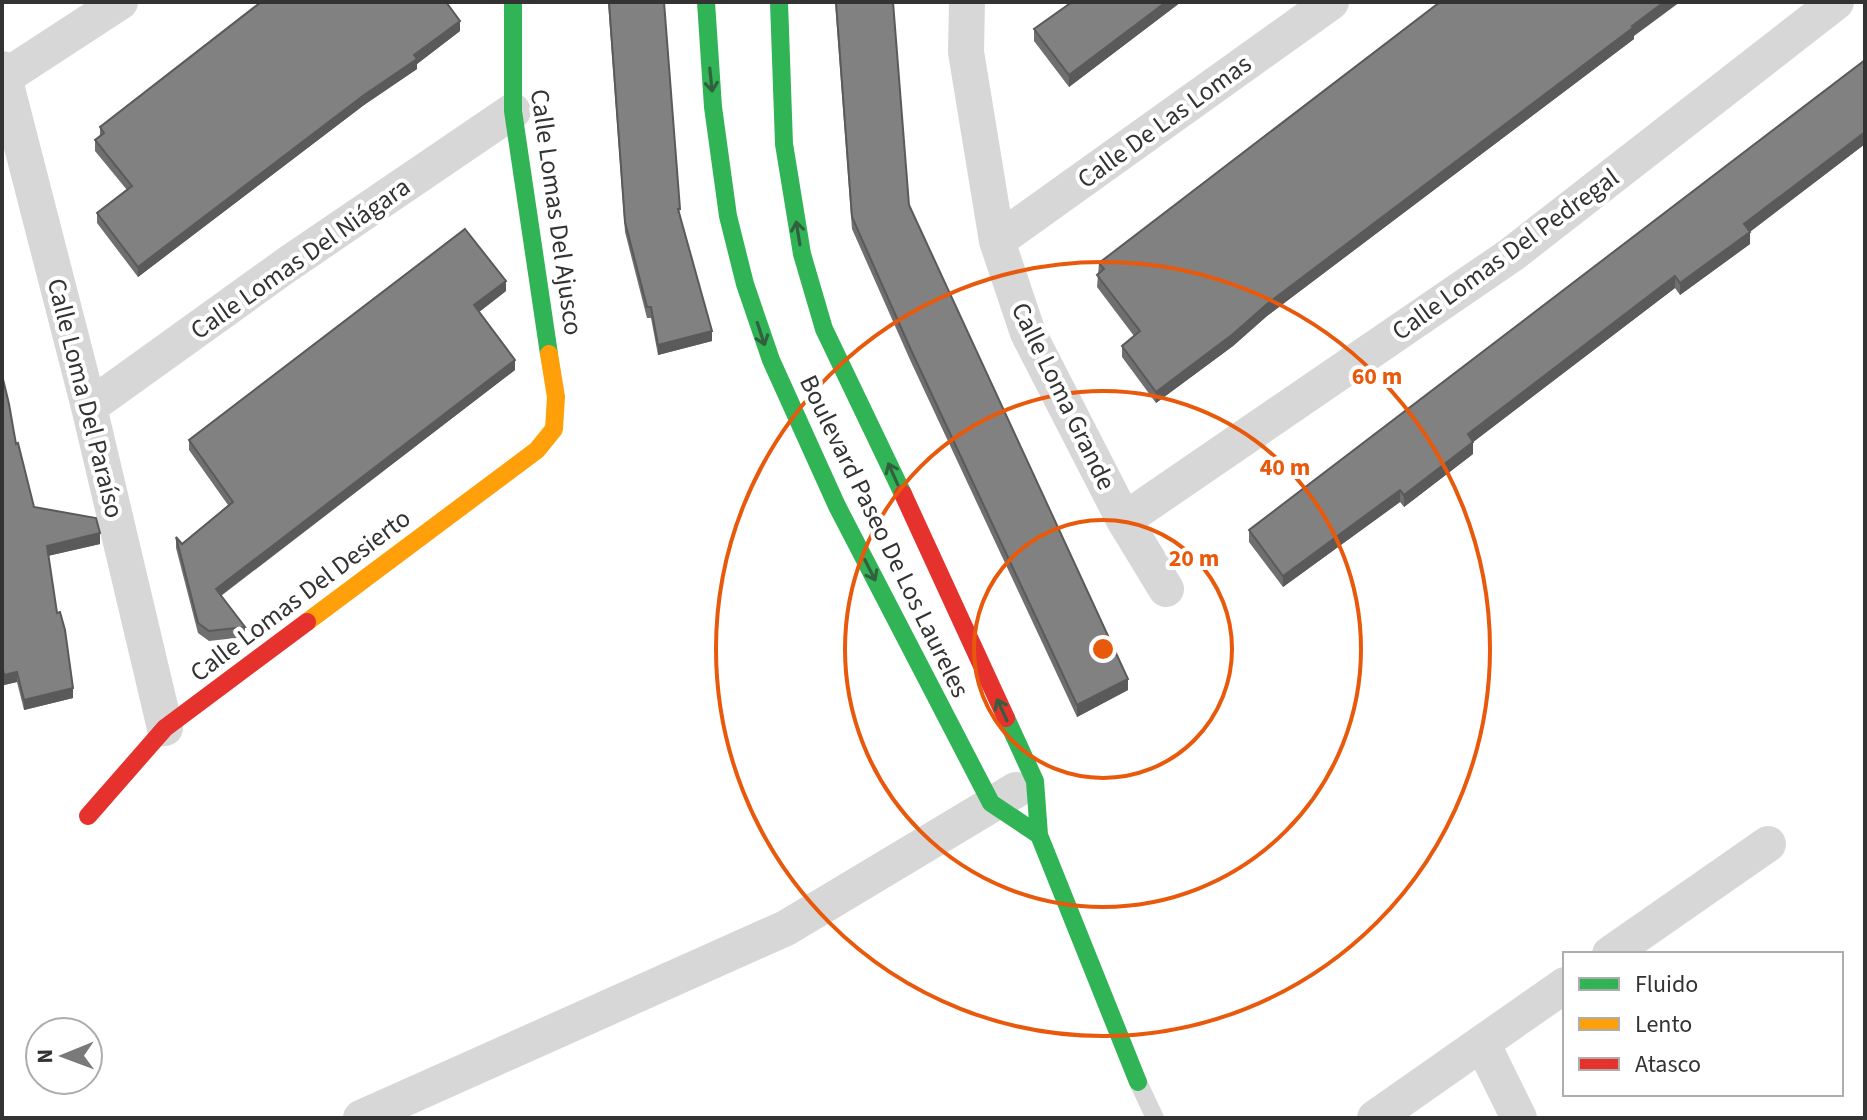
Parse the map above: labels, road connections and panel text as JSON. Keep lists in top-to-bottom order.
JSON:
{
  "streets": {
    "street": [
      "Calle De Las Lomas",
      "Calle Lomas Del Ajusco",
      "Calle Lomas Del Pedregal",
      "Calle Lomas Del Niágara",
      "Calle Loma Grande",
      "Calle Loma Del Paraíso",
      "Boulevard Paseo De Los Laureles",
      "Calle Lomas Del Desierto"
    ]
  },
  "crossings": [
    ["Calle De Las Lomas", "Calle Loma Grande"],
    ["Calle Lomas Del Ajusco", "Calle Lomas Del Niágara"],
    ["Calle Lomas Del Ajusco", "Calle Lomas Del Desierto"],
    ["Calle Lomas Del Pedregal", "Calle Loma Grande"],
    ["Calle Lomas Del Niágara", "Calle Loma Del Paraíso"],
    ["Calle Loma Del Paraíso", "Calle Lomas Del Desierto"]
  ],
  "legend": ["Fluido", "Lento", "Atasco"],
  "north": "left",
  "rings": ["60 m", "40 m", "20 m"]
}
